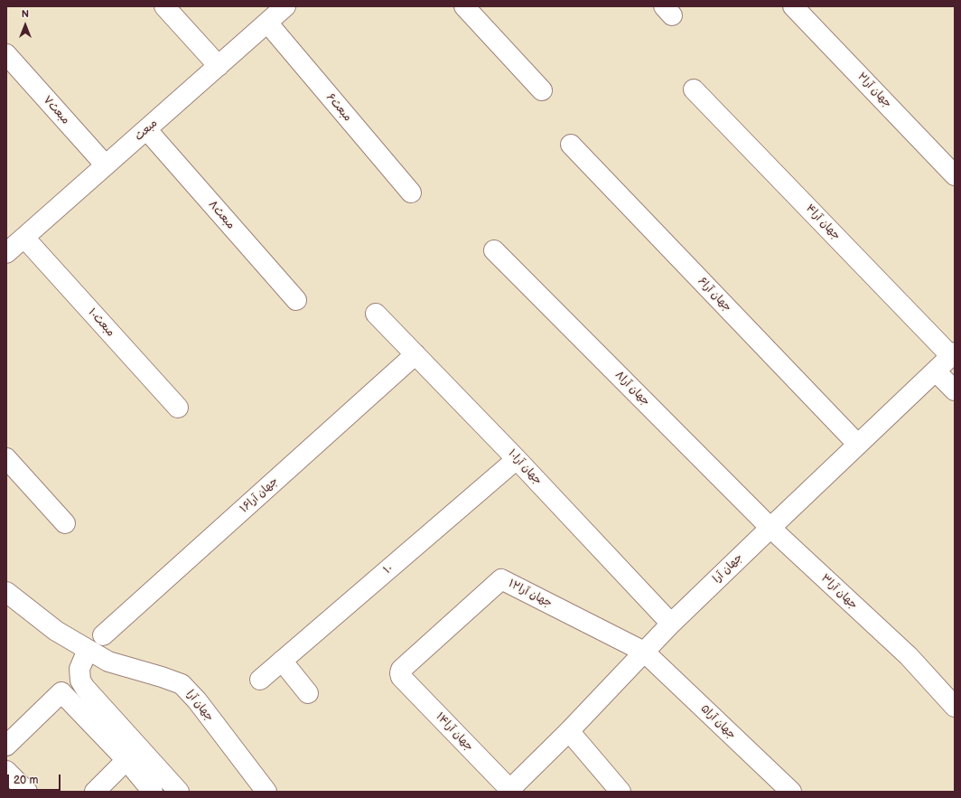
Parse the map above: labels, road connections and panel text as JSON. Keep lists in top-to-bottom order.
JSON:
{
  "streets": {
    "street": [
      "جهان آرا۲",
      "مبعث۶",
      "مبعث۷",
      "مبعث",
      "مبعث۸",
      "جهان آرا۴",
      "جهان آرا۶",
      "مبعث۱۰",
      "جهان آرا۸",
      "جهان آرا۱۰",
      "جهان آرا۱۶",
      "جهان آرا",
      "۱۰",
      "جهان آرا۳",
      "جهان آرا۱۲",
      "جهان آرا۵",
      "جهان آرا۱۴"
    ]
  },
  "crossings": [
    ["مبعث۶", "مبعث"],
    ["مبعث۷", "مبعث"],
    ["مبعث", "مبعث۸"],
    ["مبعث", "مبعث۱۰"],
    ["جهان آرا۴", "جهان آرا"],
    ["جهان آرا۶", "جهان آرا"],
    ["جهان آرا۸", "جهان آرا"],
    ["جهان آرا۸", "جهان آرا۳"],
    ["جهان آرا۱۰", "جهان آرا۱۶"],
    ["جهان آرا۱۰", "جهان آرا"],
    ["جهان آرا۱۰", "۱۰"],
    ["جهان آرا", "جهان آرا۳"],
    ["جهان آرا", "جهان آرا۱۲"],
    ["جهان آرا", "جهان آرا۵"],
    ["جهان آرا", "جهان آرا۱۴"],
    ["جهان آرا۱۲", "جهان آرا۵"],
    ["جهان آرا۱۲", "جهان آرا۱۴"]
  ],
  "scale_bar": "20 m",
  "north": "top"
}
